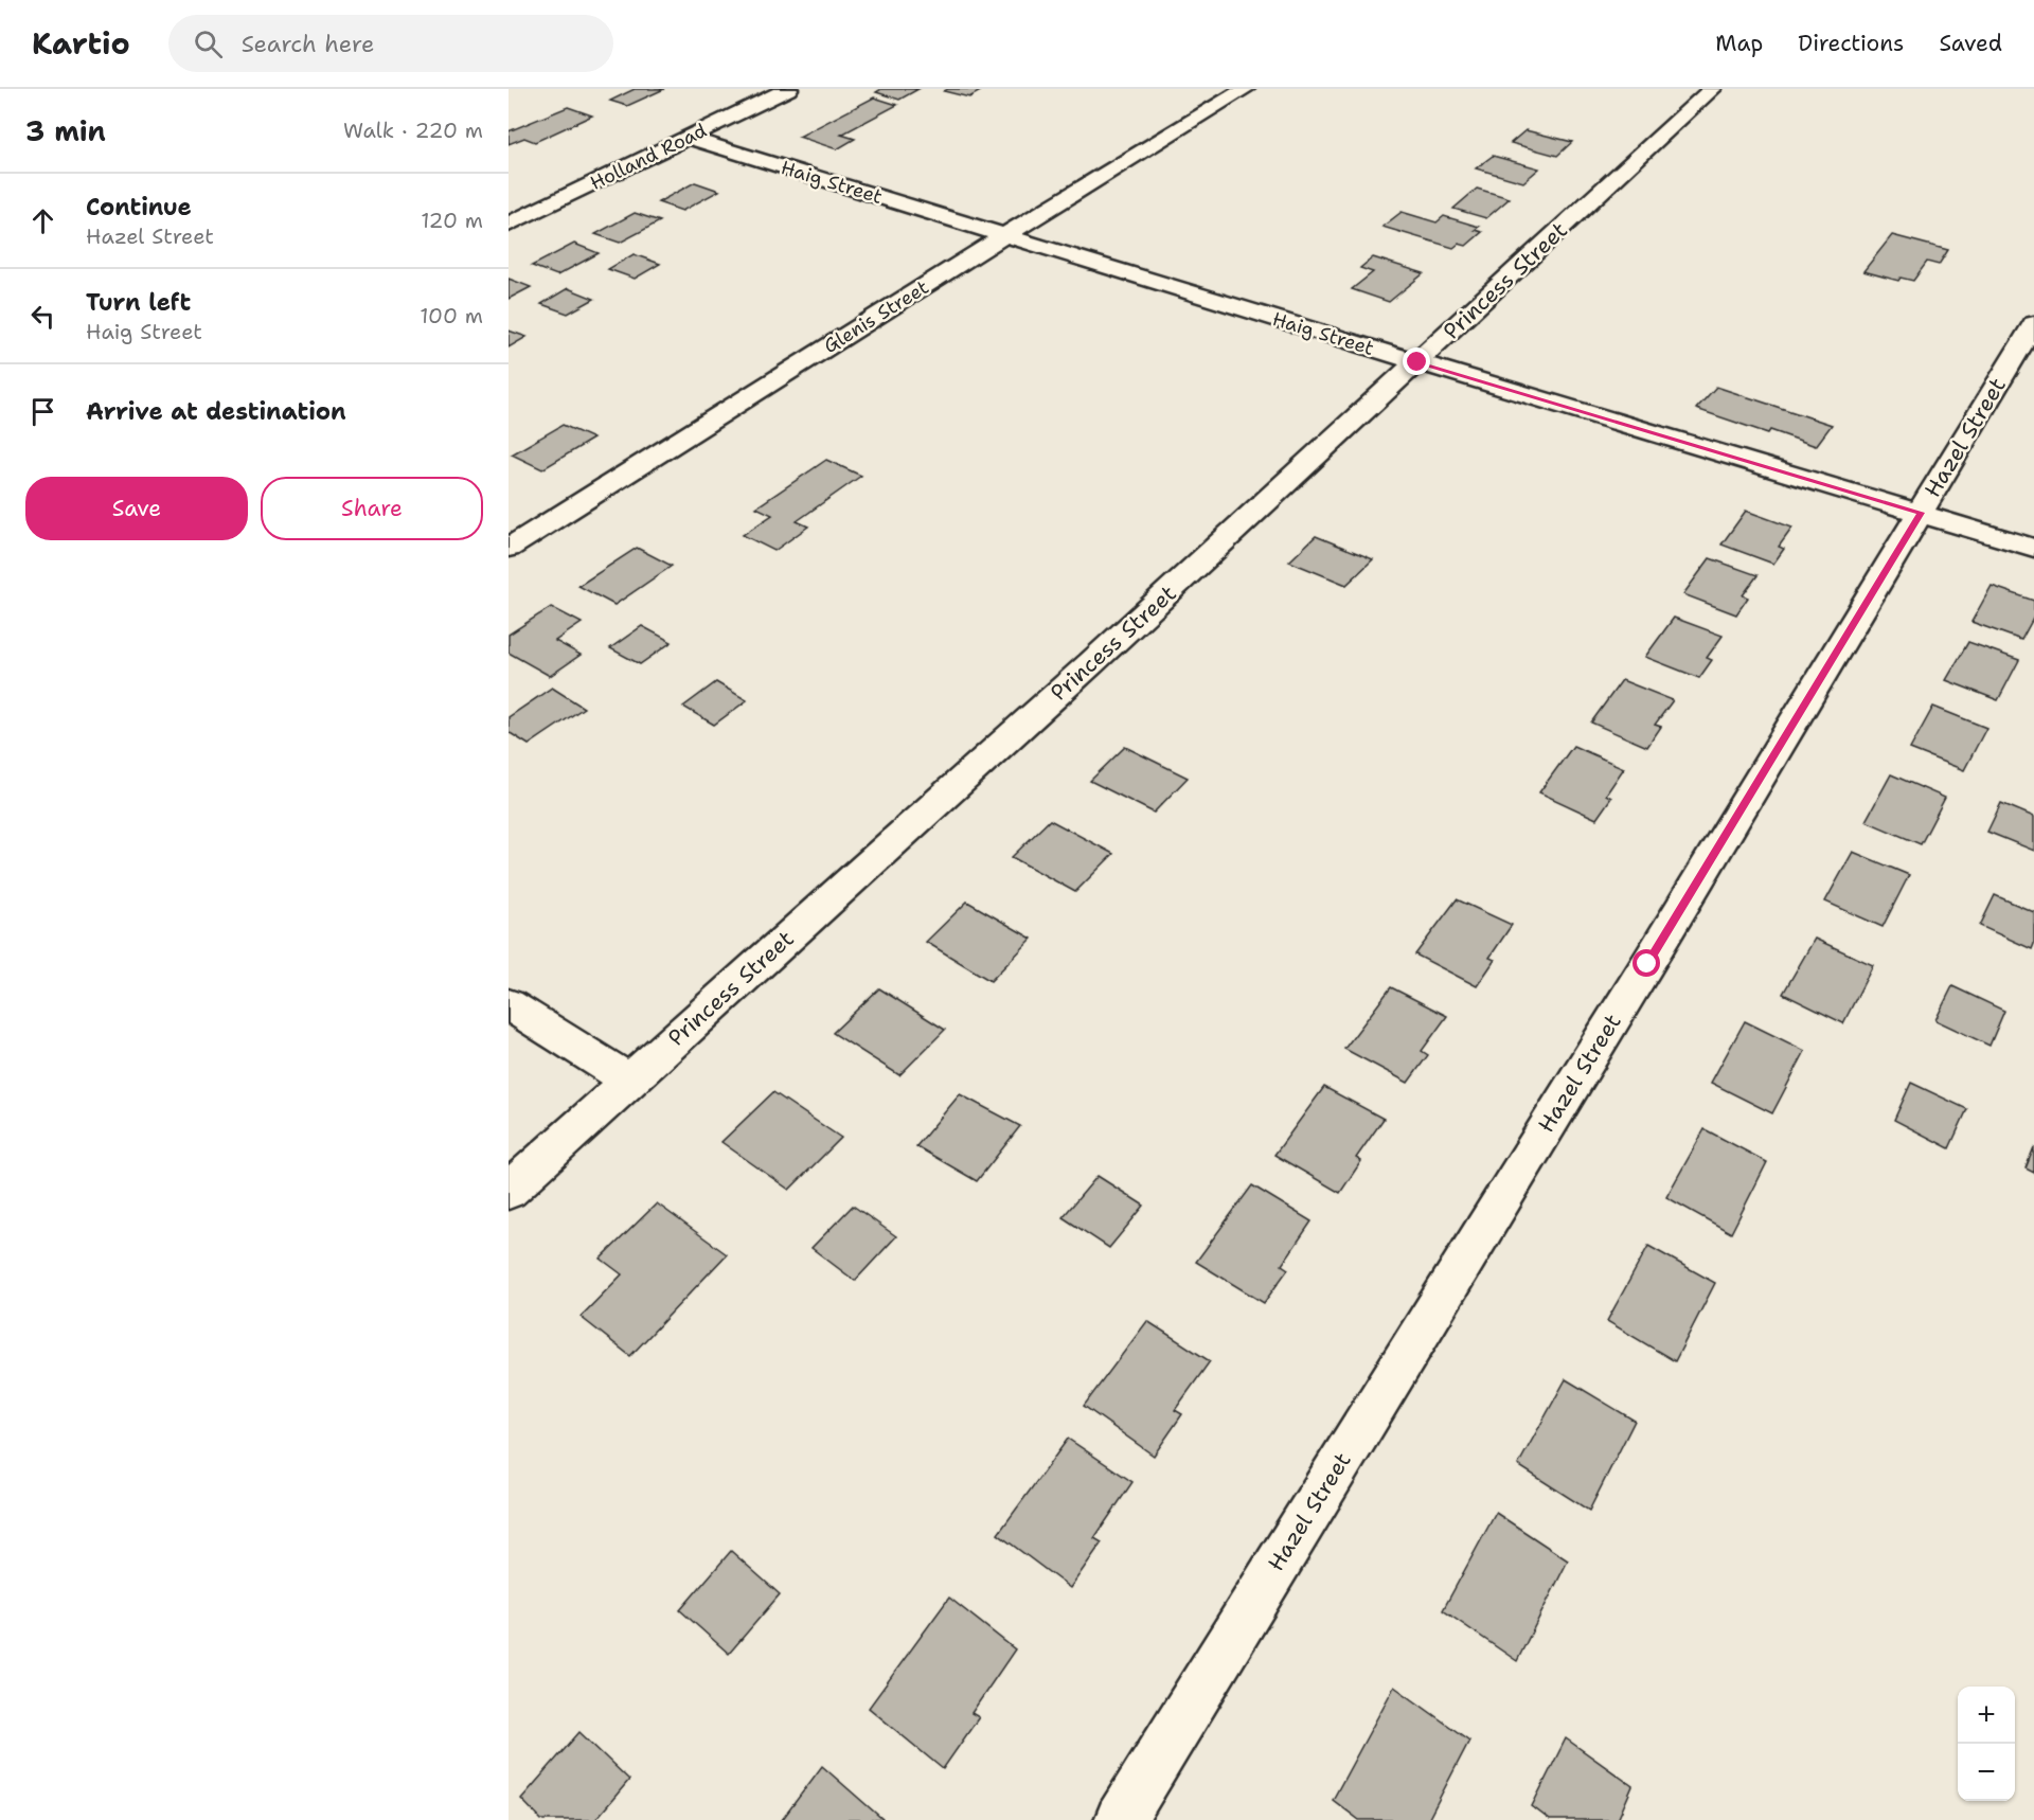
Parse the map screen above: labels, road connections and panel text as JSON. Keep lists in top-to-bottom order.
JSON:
{
  "streets": {
    "street": [
      "Holland Road",
      "Haig Street",
      "Princess Street",
      "Glenis Street",
      "Hazel Street"
    ]
  },
  "crossings": [
    ["Holland Road", "Haig Street"],
    ["Haig Street", "Princess Street"],
    ["Haig Street", "Glenis Street"],
    ["Haig Street", "Hazel Street"]
  ],
  "page": {
    "header": "Kartio",
    "search": "Search here",
    "nav": ["Map", "Directions", "Saved"],
    "heading": ["3 min", "Walk · 220 m"],
    "list": [
      ["Continue", "Hazel Street", "120 m"],
      ["Turn left", "Haig Street", "100 m"],
      "Arrive at destination"
    ],
    "buttons": ["Save", "Share"],
    "map_buttons": ["+", "−"]
  }
}
